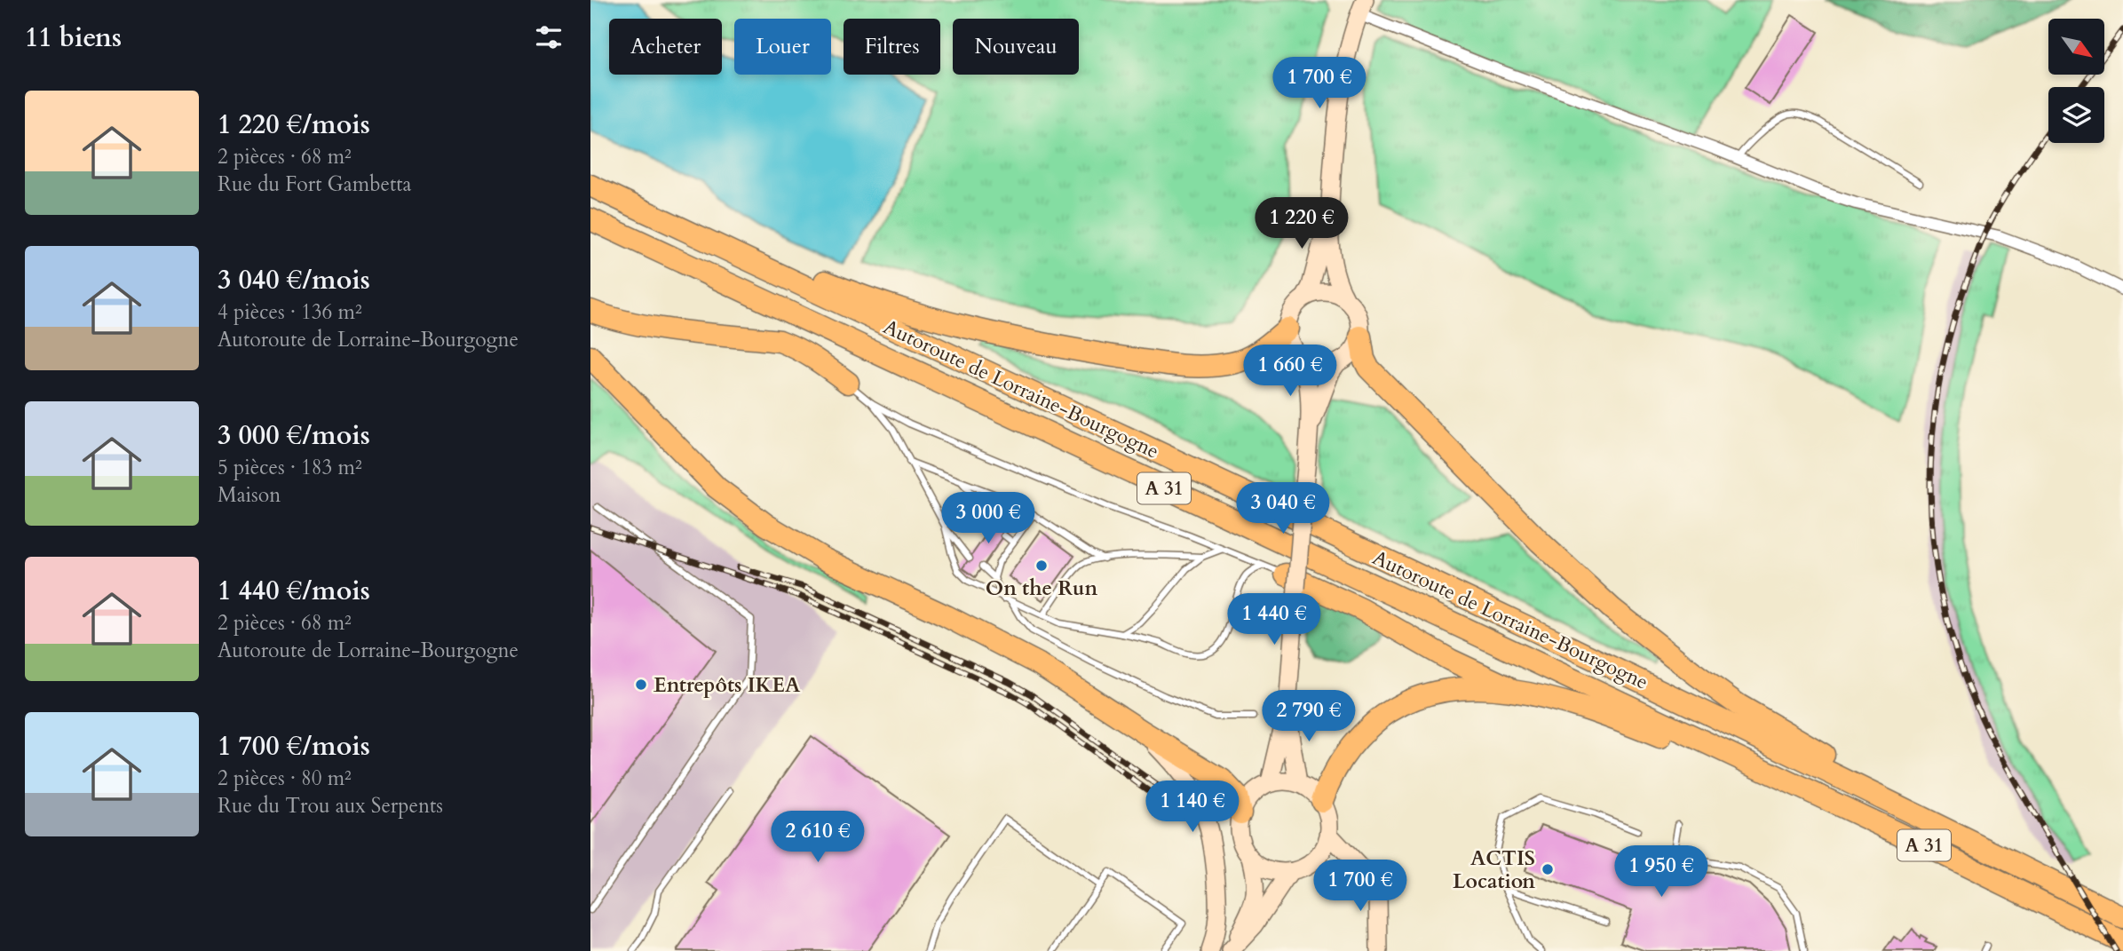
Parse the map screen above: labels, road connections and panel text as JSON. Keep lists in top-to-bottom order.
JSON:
{
  "streets": {
    "highway": ["Autoroute de Lorraine-Bourgogne", "A 31"]
  },
  "places": ["On the Run", "Entrepôts IKEA", "ACTIS Location"],
  "north": "bottom right",
  "page": {
    "heading": "11 biens",
    "chip": [
      "Acheter",
      "Louer",
      "Filtres",
      "Nouveau"
    ],
    "price": [
      "1 700 €",
      "1 220 €",
      "1 660 €",
      "3 040 €",
      "3 000 €",
      "1 440 €",
      "2 790 €",
      "1 140 €",
      "2 610 €",
      "1 950 €",
      "1 700 €"
    ],
    "list": [
      {
        "name": "1 220 €/mois",
        "note": "2 pièces · 68 m² · Rue du Fort Gambetta"
      },
      {
        "name": "3 040 €/mois",
        "note": "4 pièces · 136 m² · Autoroute de Lorraine-Bourgogne"
      },
      {
        "name": "3 000 €/mois",
        "note": "5 pièces · 183 m² · Maison"
      },
      {
        "name": "1 440 €/mois",
        "note": "2 pièces · 68 m² · Autoroute de Lorraine-Bourgogne"
      },
      {
        "name": "1 700 €/mois",
        "note": "2 pièces · 80 m² · Rue du Trou aux Serpents"
      }
    ]
  }
}
